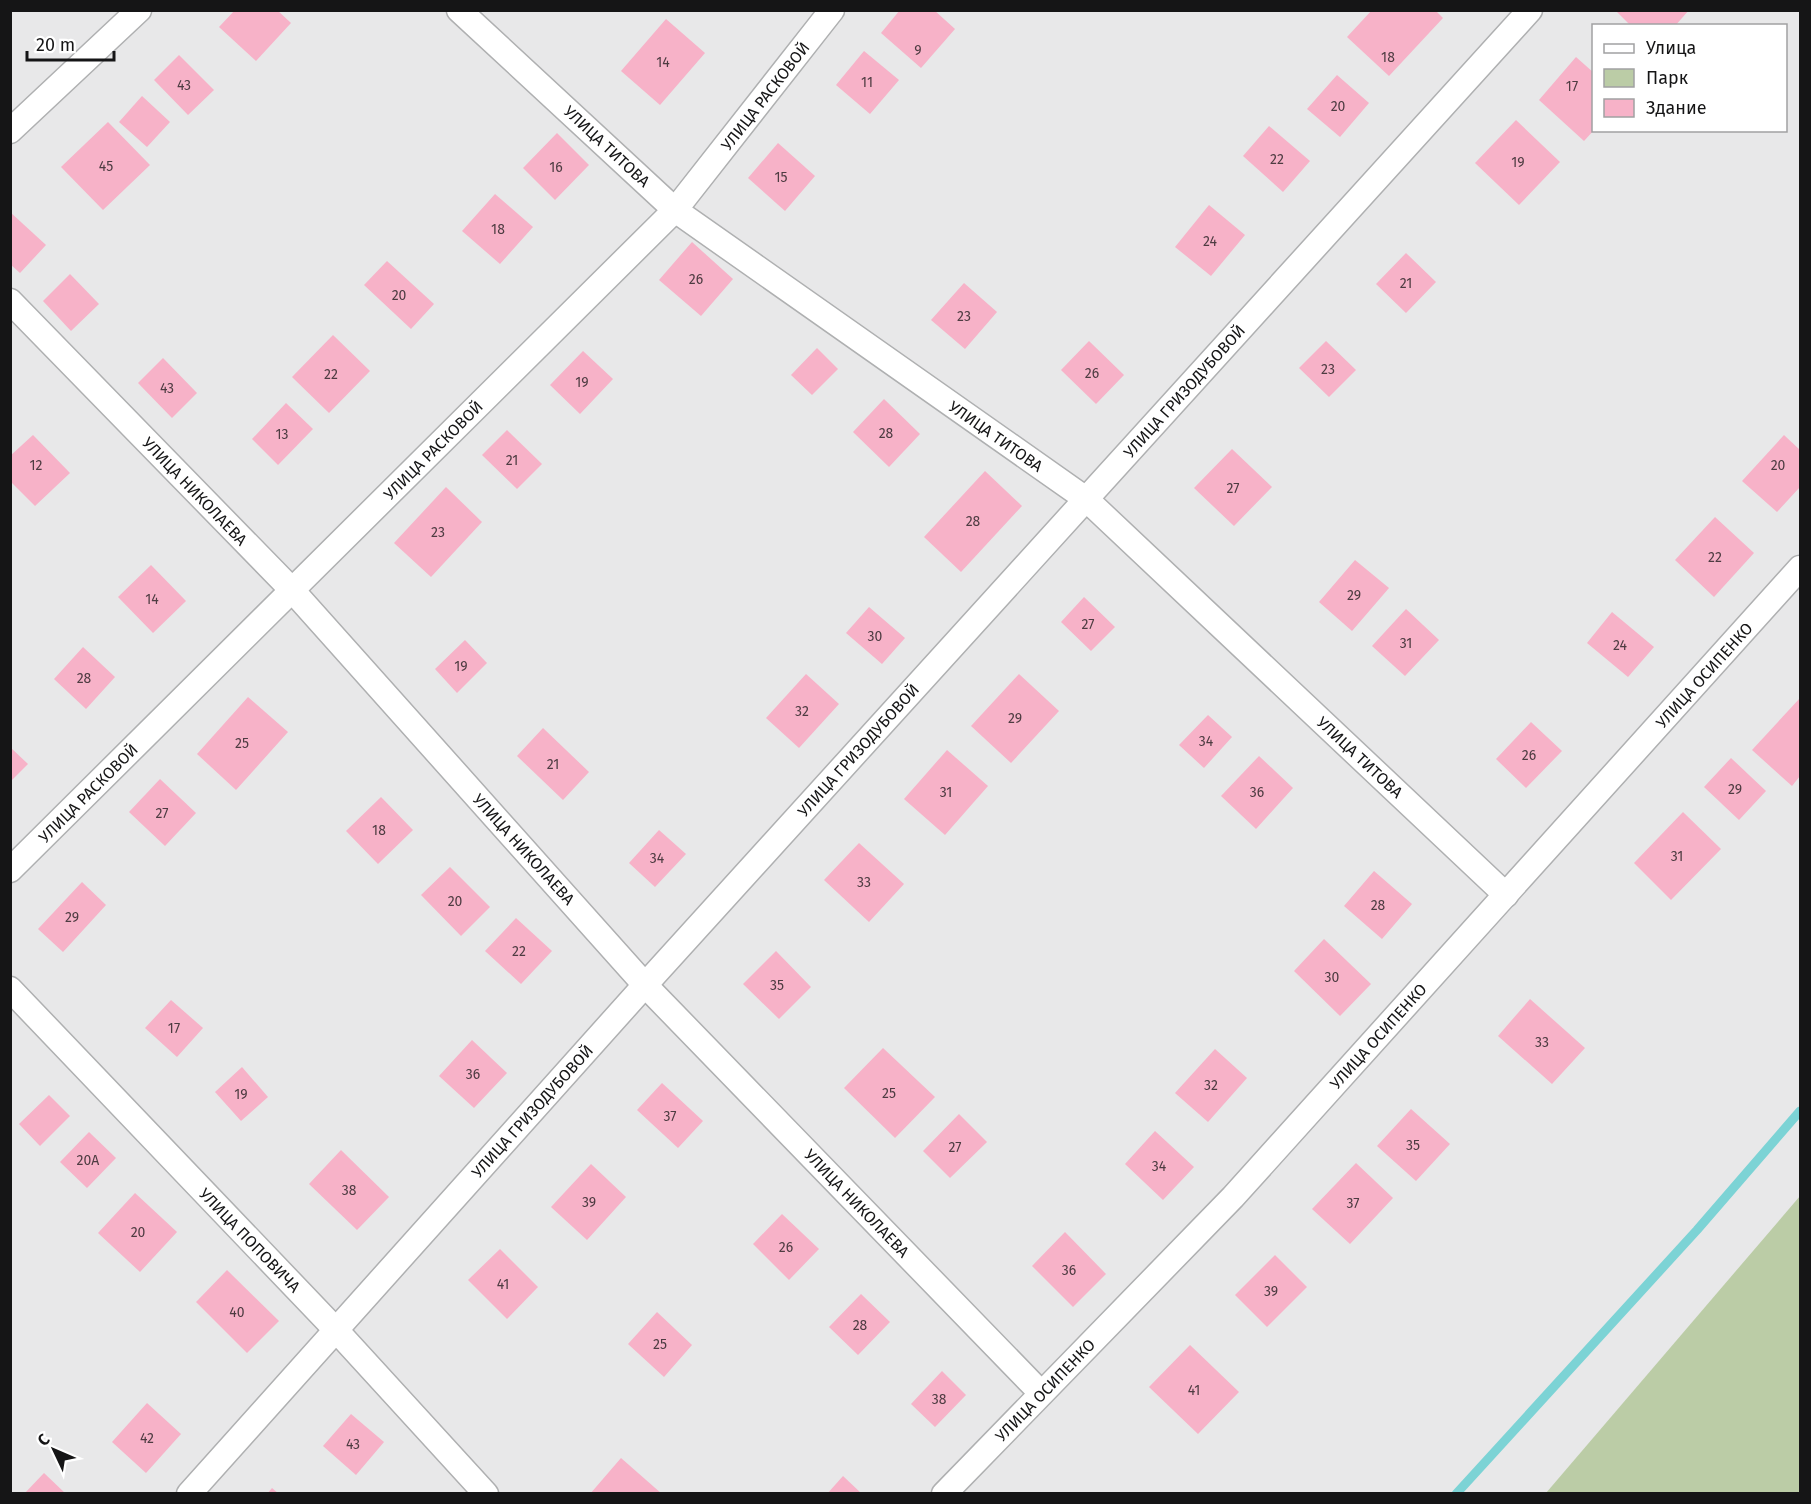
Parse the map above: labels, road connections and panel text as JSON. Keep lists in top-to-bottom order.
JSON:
{
  "streets": {
    "street": [
      "УЛИЦА РАСКОВОЙ",
      "УЛИЦА ТИТОВА",
      "УЛИЦА ГРИЗОДУБОВОЙ",
      "УЛИЦА НИКОЛАЕВА",
      "УЛИЦА ОСИПЕНКО",
      "УЛИЦА ПОПОВИЧА"
    ]
  },
  "crossings": [
    ["УЛИЦА РАСКОВОЙ", "УЛИЦА ТИТОВА"],
    ["УЛИЦА РАСКОВОЙ", "УЛИЦА НИКОЛАЕВА"],
    ["УЛИЦА ТИТОВА", "УЛИЦА ГРИЗОДУБОВОЙ"],
    ["УЛИЦА ТИТОВА", "УЛИЦА ОСИПЕНКО"],
    ["УЛИЦА ГРИЗОДУБОВОЙ", "УЛИЦА НИКОЛАЕВА"],
    ["УЛИЦА ГРИЗОДУБОВОЙ", "УЛИЦА ПОПОВИЧА"],
    ["УЛИЦА НИКОЛАЕВА", "УЛИЦА ОСИПЕНКО"]
  ],
  "house_numbers": [
    "9",
    "18",
    "14",
    "11",
    "43",
    "17",
    "20",
    "22",
    "19",
    "45",
    "16",
    "15",
    "18",
    "24",
    "26",
    "21",
    "20",
    "23",
    "23",
    "26",
    "22",
    "19",
    "43",
    "28",
    "13",
    "21",
    "12",
    "20",
    "27",
    "28",
    "23",
    "22",
    "29",
    "14",
    "27",
    "30",
    "31",
    "24",
    "19",
    "28",
    "32",
    "29",
    "34",
    "25",
    "26",
    "21",
    "29",
    "31",
    "36",
    "27",
    "18",
    "31",
    "34",
    "33",
    "20",
    "28",
    "29",
    "22",
    "30",
    "35",
    "17",
    "33",
    "36",
    "32",
    "25",
    "19",
    "37",
    "35",
    "27",
    "20А",
    "34",
    "38",
    "39",
    "37",
    "20",
    "26",
    "36",
    "41",
    "39",
    "40",
    "28",
    "25",
    "41",
    "38",
    "42",
    "43"
  ],
  "legend": ["Улица", "Парк", "Здание"],
  "scale_bar": "20 m",
  "north": "top left"
}
